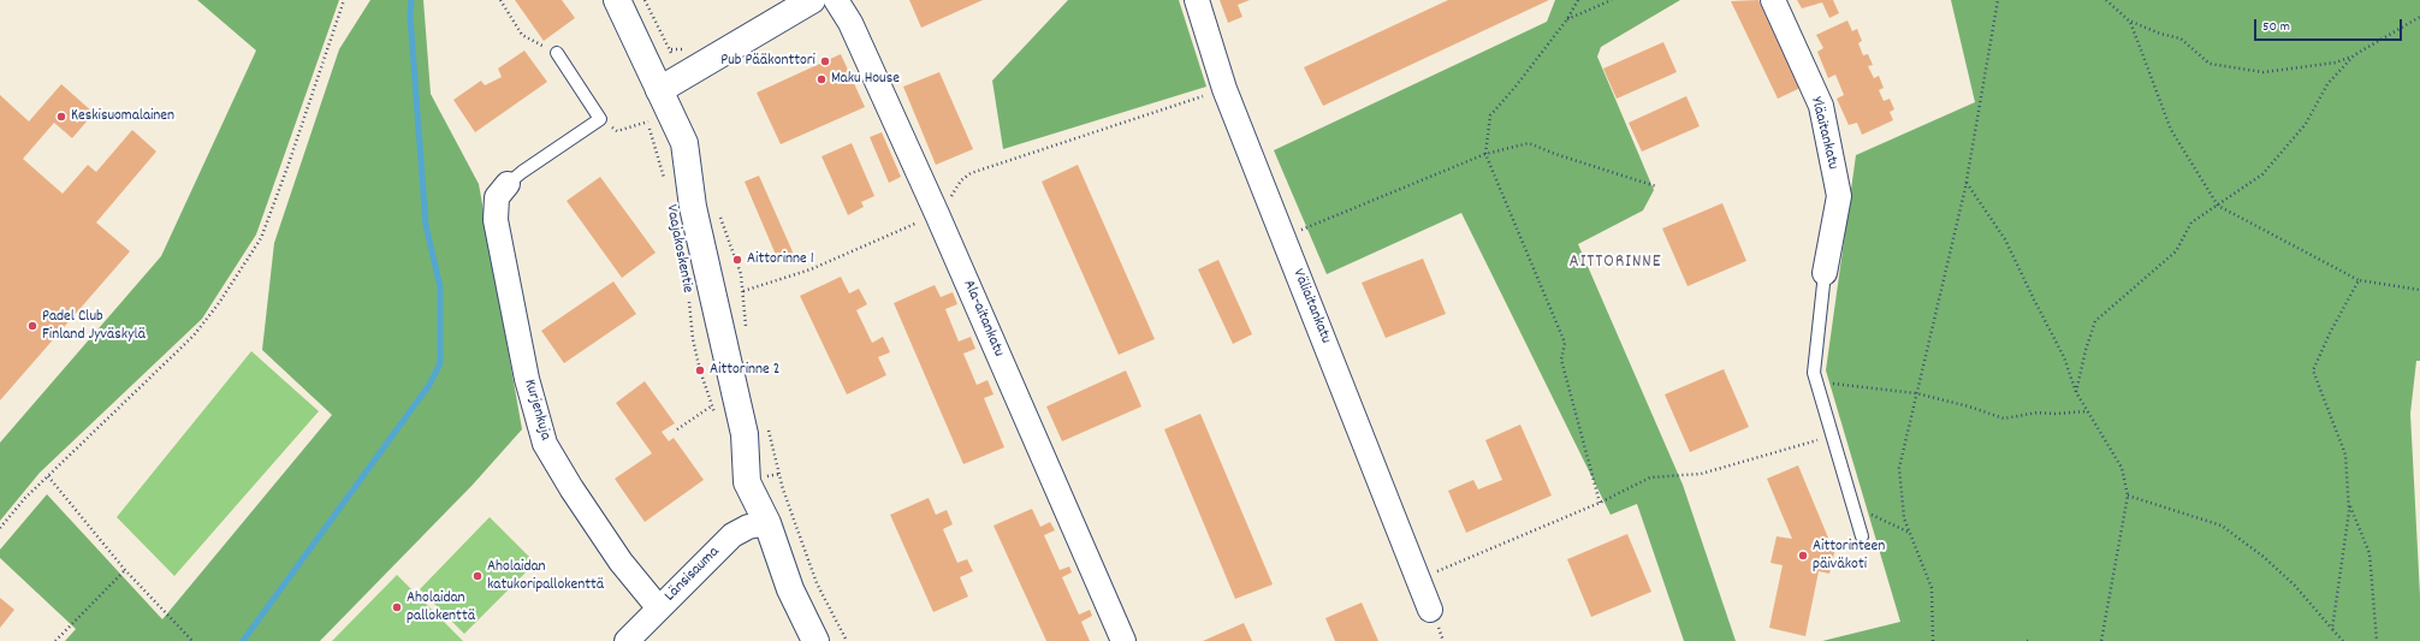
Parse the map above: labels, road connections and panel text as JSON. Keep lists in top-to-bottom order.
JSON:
{
  "streets": {
    "main road": ["Vaajakoskentie"],
    "street": [
      "Yläaitankatu",
      "Väliaitankatu",
      "Ala-aitankatu",
      "Kurjenkuja",
      "Länsisauma"
    ]
  },
  "crossings": [
    ["Vaajakoskentie", "Länsisauma"],
    ["Kurjenkuja", "Länsisauma"]
  ],
  "districts": ["AITTORINNE"],
  "places": [
    "Pub Pääkonttori",
    "Maku House",
    "Keskisuomalainen",
    "Aittorinne 1",
    "Padel Club Finland Jyväskylä",
    "Aittorinne 2",
    "Aittorinteen päiväkoti",
    "Aholaidan katukoripallokenttä",
    "Aholaidan pallokenttä"
  ],
  "scale_bar": "50 m"
}
